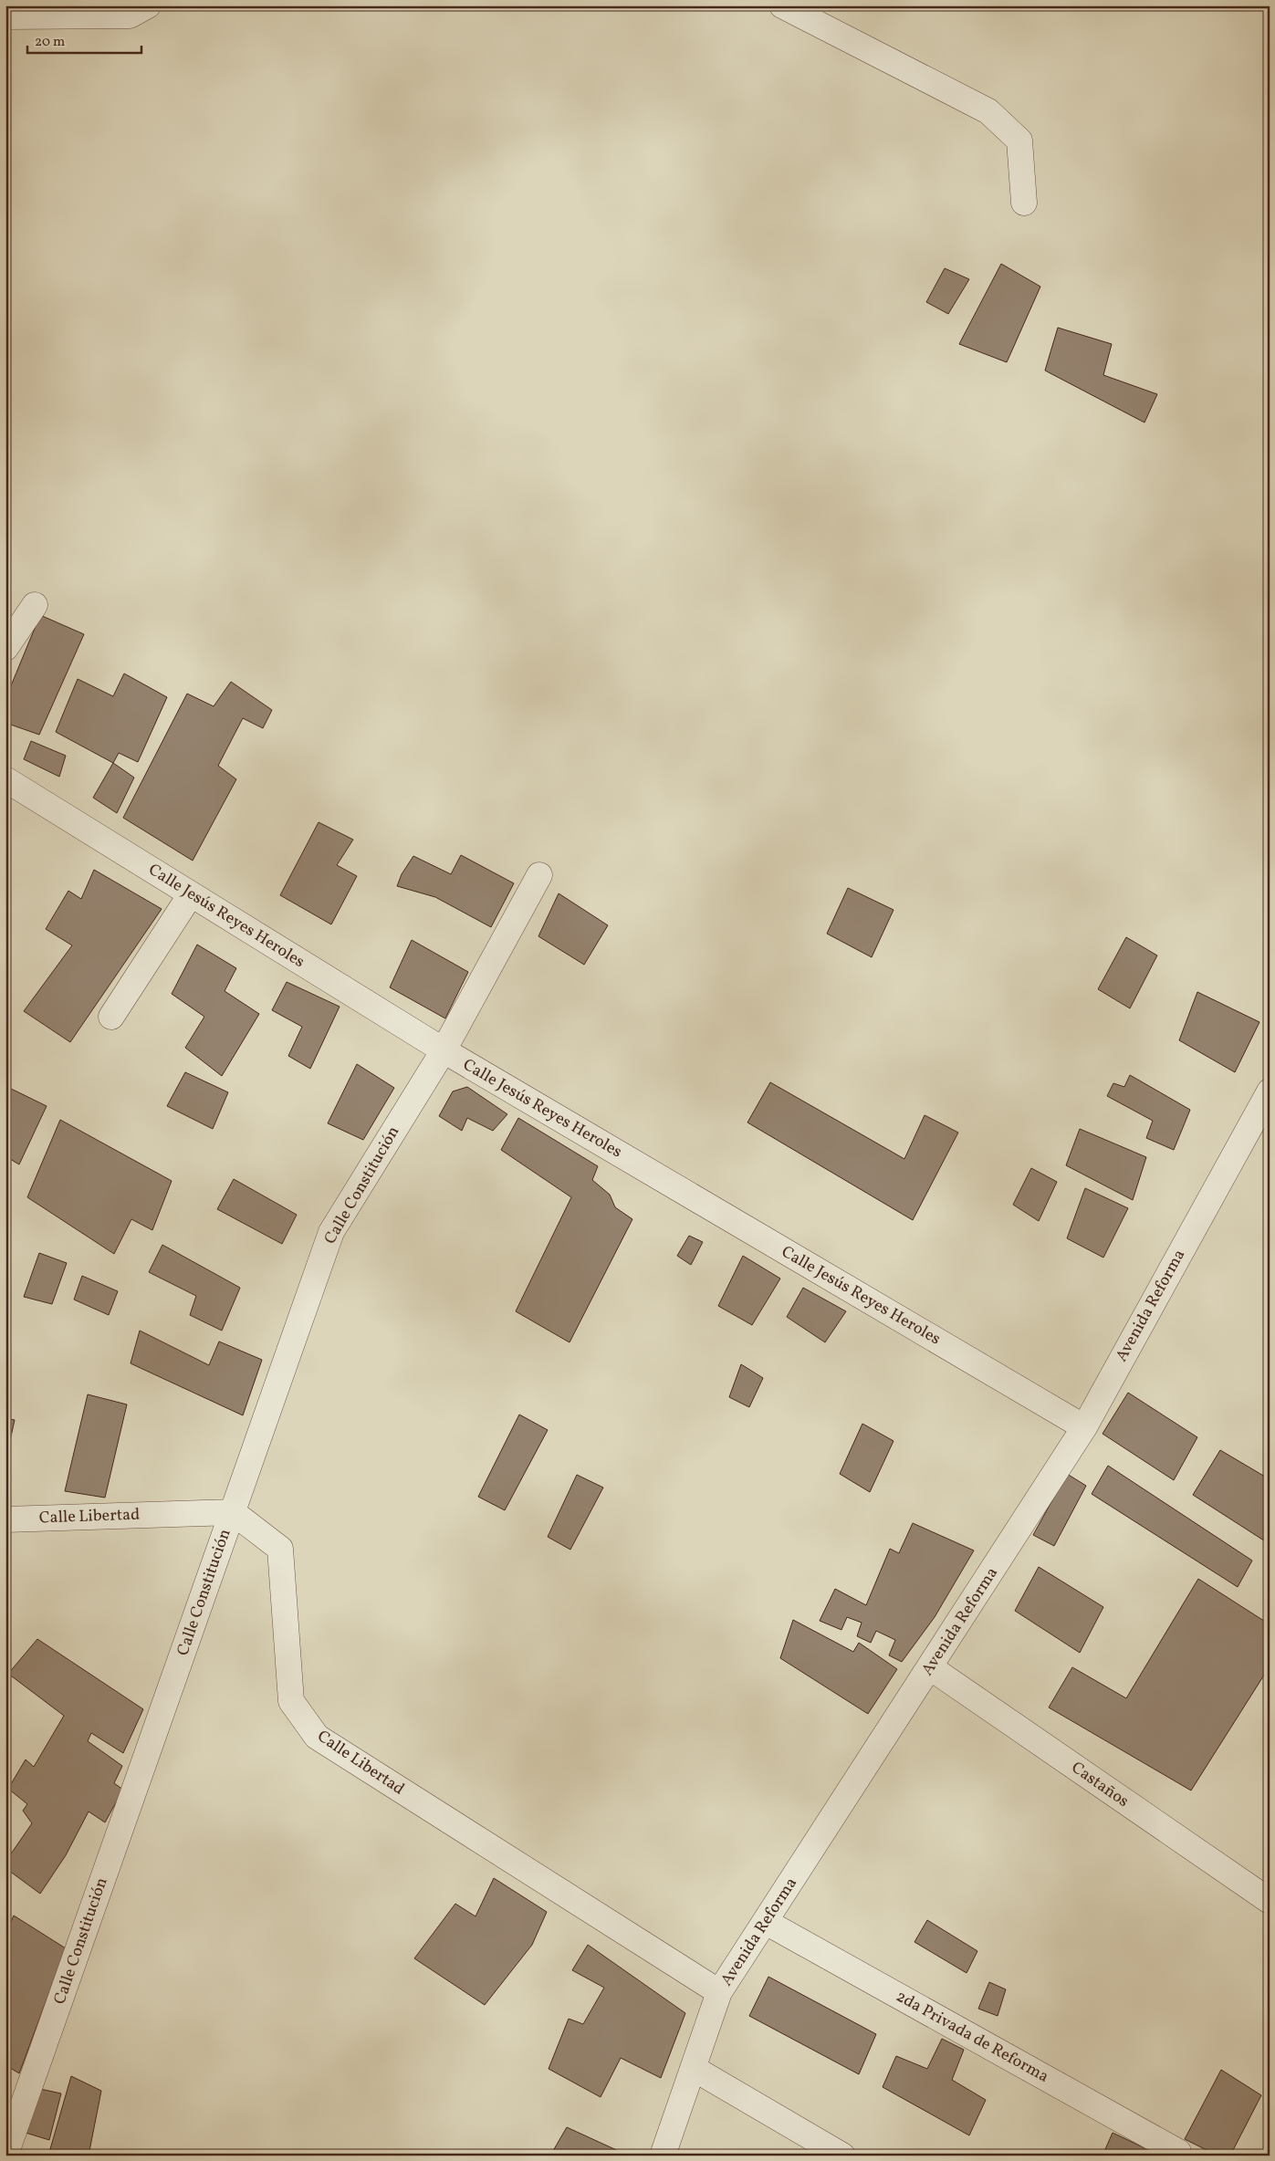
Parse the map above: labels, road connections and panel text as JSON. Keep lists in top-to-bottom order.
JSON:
{
  "streets": {
    "street": [
      "Calle Jesús Reyes Heroles",
      "Calle Constitución",
      "Avenida Reforma",
      "Calle Libertad",
      "Castaños",
      "2da Privada de Reforma"
    ]
  },
  "crossings": [
    ["Calle Jesús Reyes Heroles", "Calle Constitución"],
    ["Calle Jesús Reyes Heroles", "Avenida Reforma"],
    ["Calle Constitución", "Calle Libertad"],
    ["Avenida Reforma", "Calle Libertad"],
    ["Avenida Reforma", "Castaños"],
    ["Avenida Reforma", "2da Privada de Reforma"]
  ],
  "scale_bar": "20 m"
}
